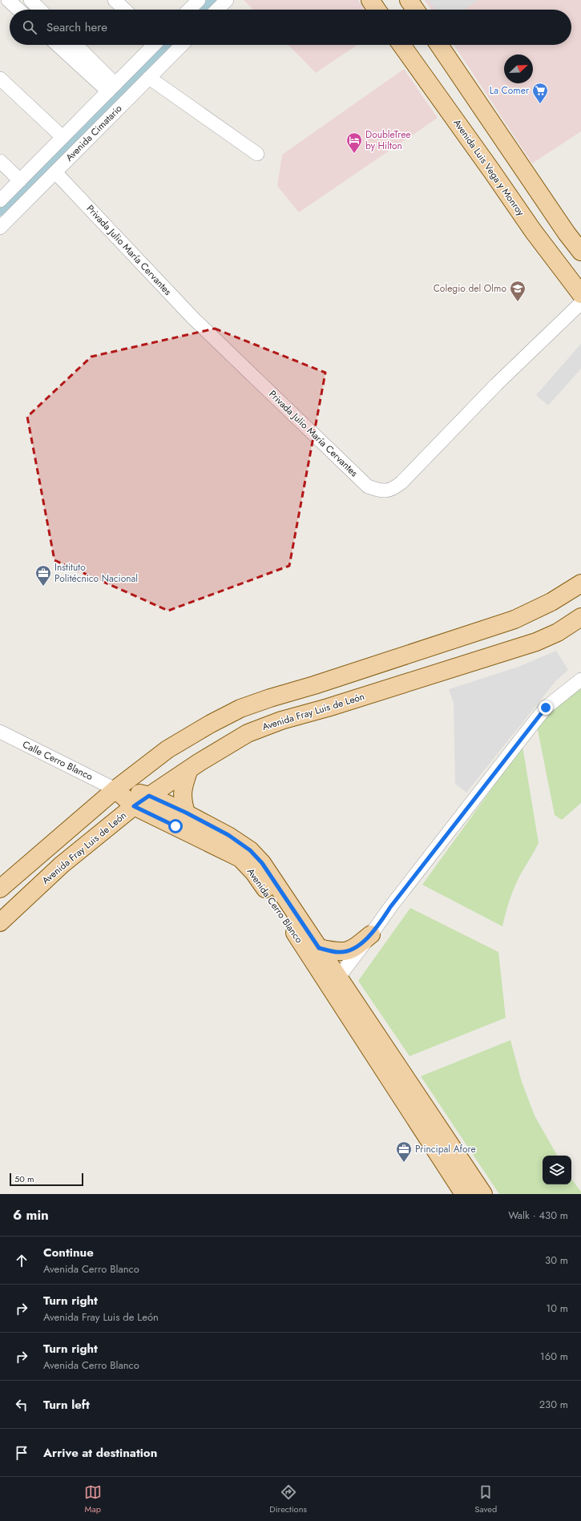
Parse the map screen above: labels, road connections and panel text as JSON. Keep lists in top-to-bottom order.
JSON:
{
  "streets": {
    "main road": ["Avenida Luis Vega y Monroy", "Avenida Fray Luis de León", "Avenida Cerro Blanco"],
    "street": ["Avenida Cimatario", "Privada Julio María Cervantes", "Calle Cerro Blanco"]
  },
  "crossings": [
    ["Avenida Cimatario", "Privada Julio María Cervantes"],
    ["Avenida Fray Luis de León", "Avenida Cerro Blanco"],
    ["Calle Cerro Blanco", "Avenida Cerro Blanco"]
  ],
  "places": {
    "supermarket": ["La Comer"],
    "hotel": ["DoubleTree by Hilton"],
    "school or university": ["Colegio del Olmo"],
    "office": ["Instituto Politécnico Nacional", "Principal Afore"]
  },
  "scale_bar": "50 m",
  "north": "top right",
  "page": {
    "search": "Search here",
    "scale": "50 m",
    "heading": ["6 min", "Walk · 430 m"],
    "list": [
      ["Continue", "Avenida Cerro Blanco", "30 m"],
      ["Turn right", "Avenida Fray Luis de León", "10 m"],
      ["Turn right", "Avenida Cerro Blanco", "160 m"],
      ["Turn left", "230 m"],
      "Arrive at destination"
    ],
    "nav": ["Map", "Directions", "Saved"]
  }
}
